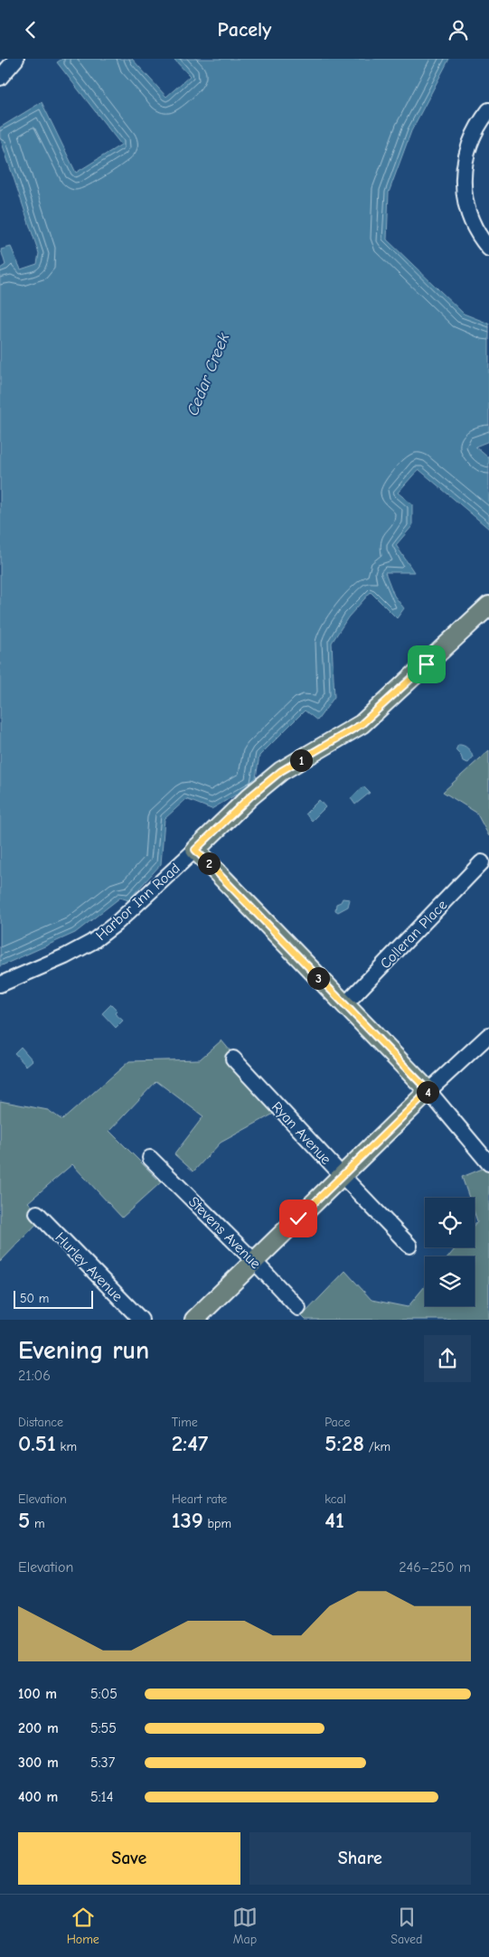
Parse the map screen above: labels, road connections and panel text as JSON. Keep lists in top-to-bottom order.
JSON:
{
  "streets": {
    "main road": ["Harbor Inn Road"],
    "street": [
      "Colleran Place",
      "Ryan Avenue",
      "Stevens Avenue",
      "Hurley Avenue"
    ]
  },
  "water": ["Cedar Creek"],
  "scale_bar": "50 m",
  "page": {
    "header": "Pacely",
    "pins": [
      "1",
      "2",
      "3",
      "4"
    ],
    "scale": "50 m",
    "heading": ["Evening run", "21:06"],
    "stats": [
      ["Distance", "0.51 km"],
      ["Time", "2:47"],
      ["Pace", "5:28 /km"],
      ["Elevation", "5 m"],
      ["Heart rate", "139 bpm"],
      ["kcal", "41"]
    ],
    "chart": ["Elevation", "246–250 m"],
    "list": [
      {
        "name": "100 m",
        "note": "5:05"
      },
      {
        "name": "200 m",
        "note": "5:55"
      },
      {
        "name": "300 m",
        "note": "5:37"
      },
      {
        "name": "400 m",
        "note": "5:14"
      }
    ],
    "buttons": ["Save", "Share"],
    "tabs": ["Home", "Map", "Saved"]
  }
}
